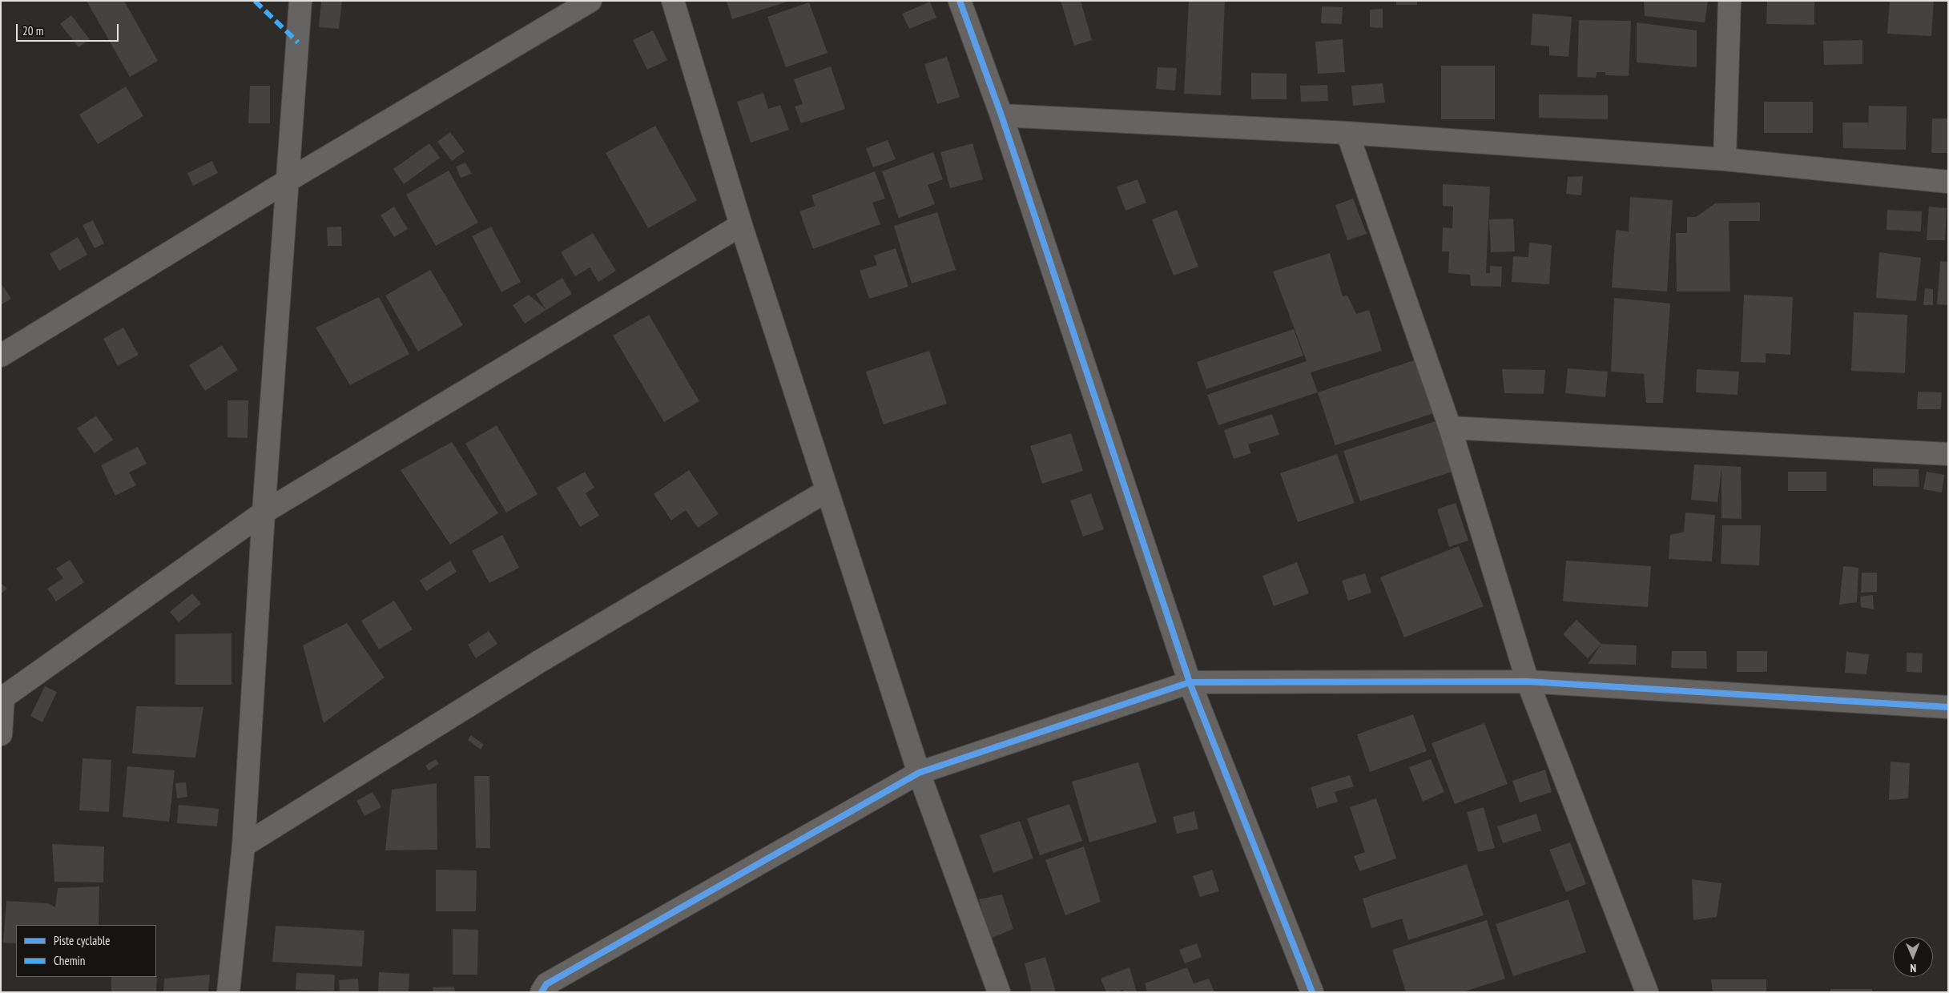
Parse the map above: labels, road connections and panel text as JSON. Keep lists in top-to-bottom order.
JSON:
{
  "legend": ["Piste cyclable", "Chemin"],
  "scale_bar": "20 m",
  "north": "bottom"
}
